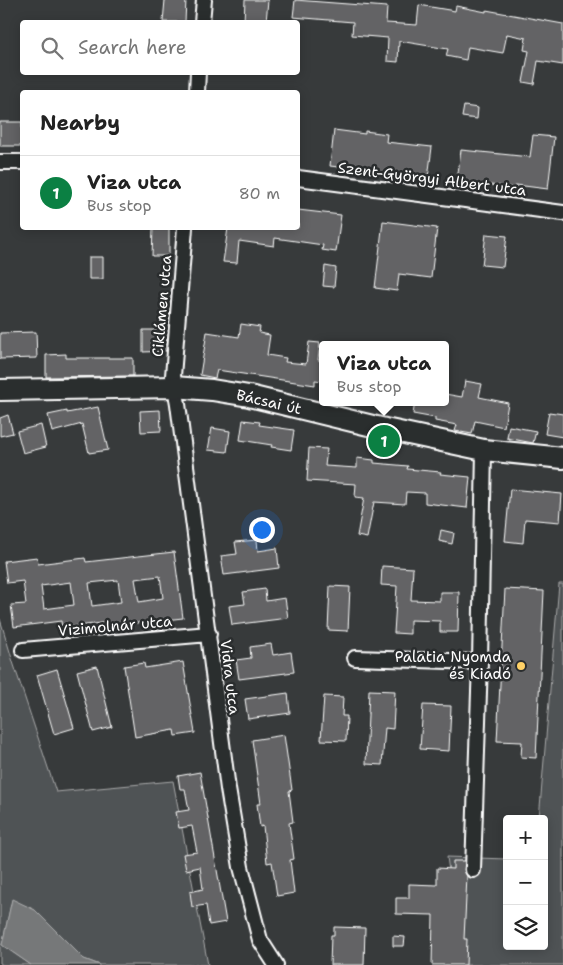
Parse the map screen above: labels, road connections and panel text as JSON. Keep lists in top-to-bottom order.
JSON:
{
  "streets": {
    "main road": ["Bácsai út"],
    "street": [
      "Szent-Györgyi Albert utca",
      "Ciklámen utca",
      "Vizimolnár utca",
      "Vidra utca"
    ]
  },
  "crossings": [
    ["Ciklámen utca", "Bácsai út"],
    ["Ciklámen utca", "Vidra utca"],
    ["Bácsai út", "Vidra utca"],
    ["Vizimolnár utca", "Vidra utca"]
  ],
  "places": ["Palatia Nyomda és Kiadó"],
  "page": {
    "search": "Search here",
    "heading": "Nearby",
    "list": [
      {
        "mark": "1",
        "name": "Viza utca",
        "note": "Bus stop",
        "value": "80 m"
      }
    ],
    "popup": ["Viza utca", "Bus stop"],
    "pins": "1",
    "map_buttons": ["+", "−"]
  }
}
